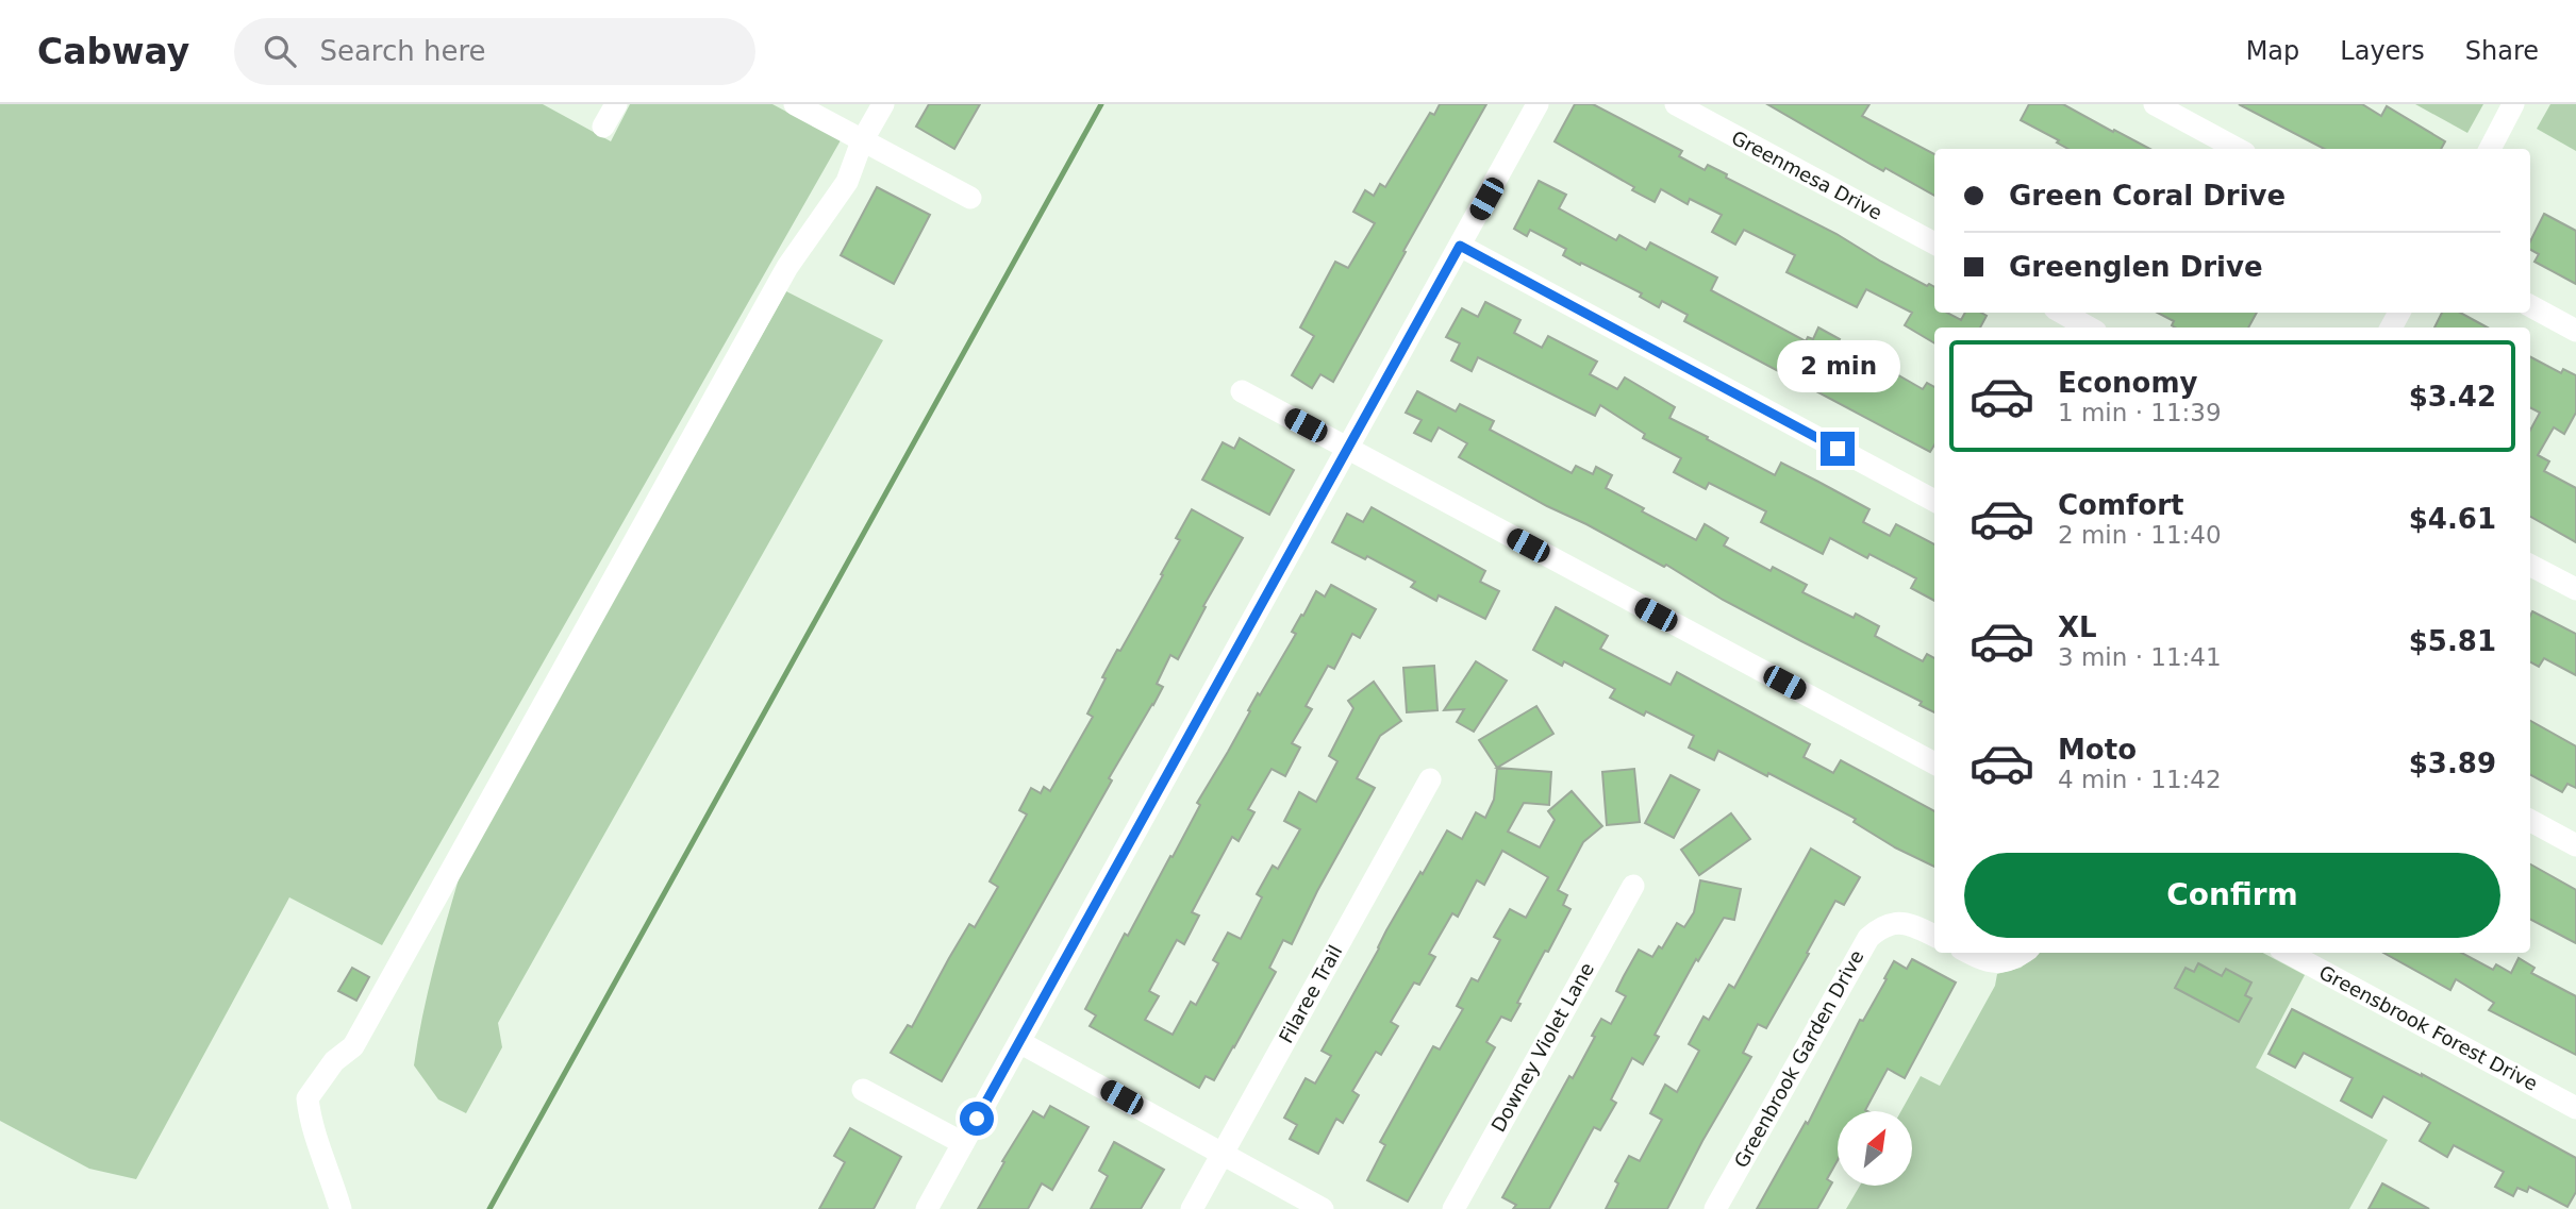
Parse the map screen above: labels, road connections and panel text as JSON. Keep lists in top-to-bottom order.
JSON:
{
  "streets": {
    "street": [
      "Greenmesa Drive",
      "Filaree Trail",
      "Greensbrook Forest Drive",
      "Downey Violet Lane",
      "Greenbrook Garden Drive"
    ]
  },
  "north": "top right",
  "page": {
    "header": "Cabway",
    "search": "Search here",
    "nav": ["Map", "Layers", "Share"],
    "banner": ["Green Coral Drive", "Greenglen Drive"],
    "bubble": "2 min",
    "list": [
      {
        "name": "Economy",
        "note": "1 min · 11:39",
        "value": "$3.42"
      },
      {
        "name": "Comfort",
        "note": "2 min · 11:40",
        "value": "$4.61"
      },
      {
        "name": "XL",
        "note": "3 min · 11:41",
        "value": "$5.81"
      },
      {
        "name": "Moto",
        "note": "4 min · 11:42",
        "value": "$3.89"
      }
    ],
    "buttons": "Confirm"
  }
}
